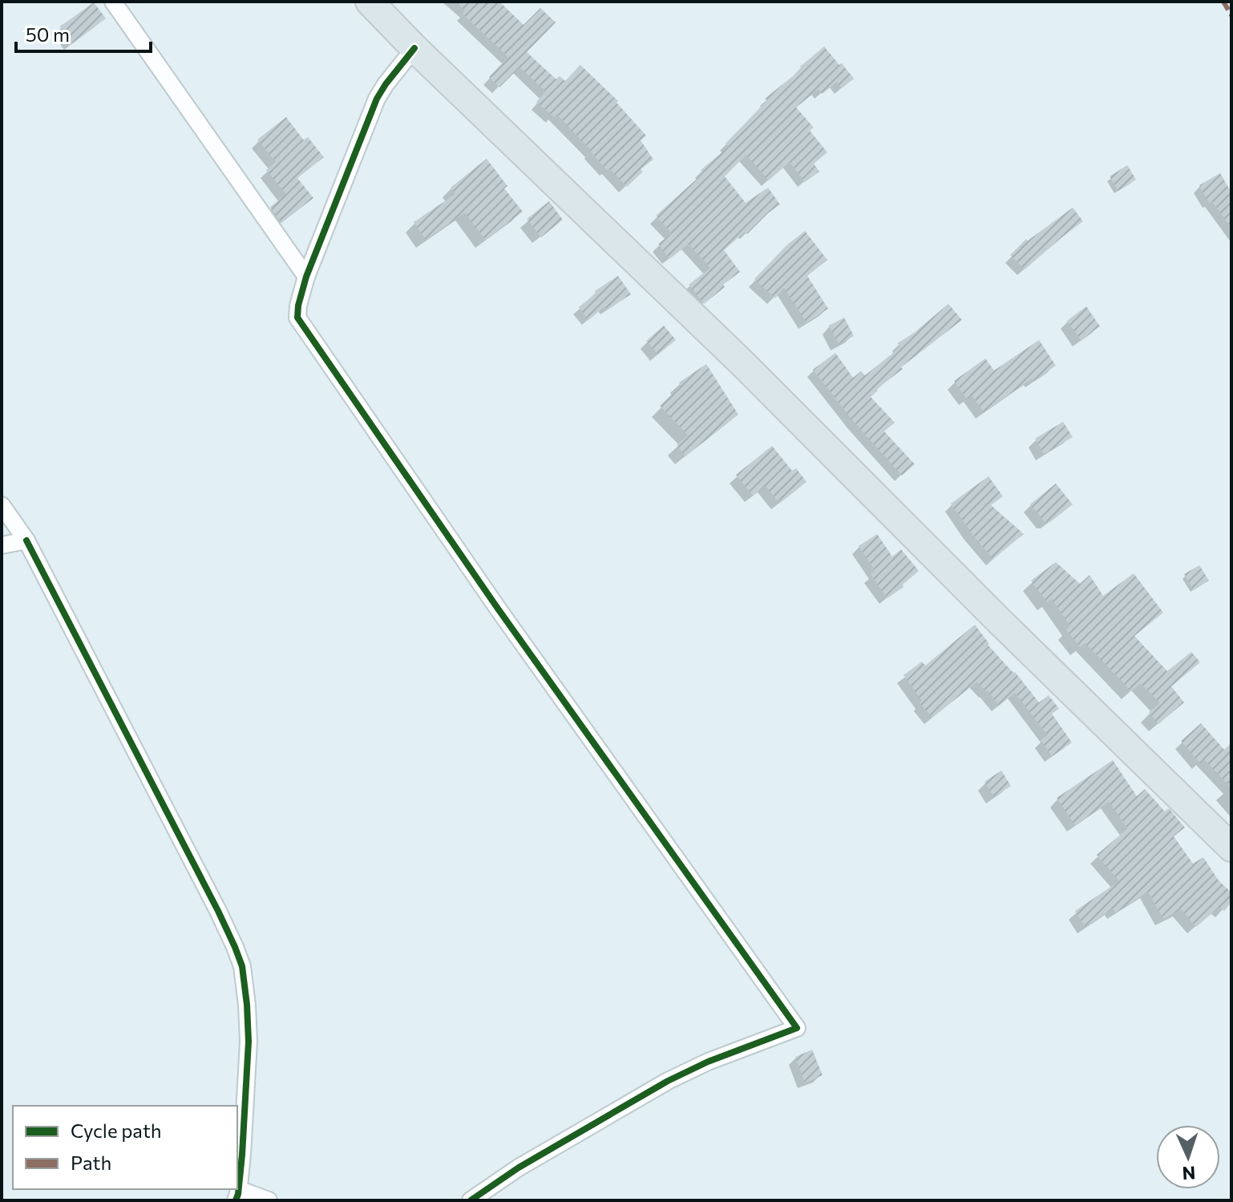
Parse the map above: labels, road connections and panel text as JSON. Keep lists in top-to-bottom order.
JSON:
{
  "legend": ["Cycle path", "Path"],
  "scale_bar": "50 m",
  "north": "bottom"
}
